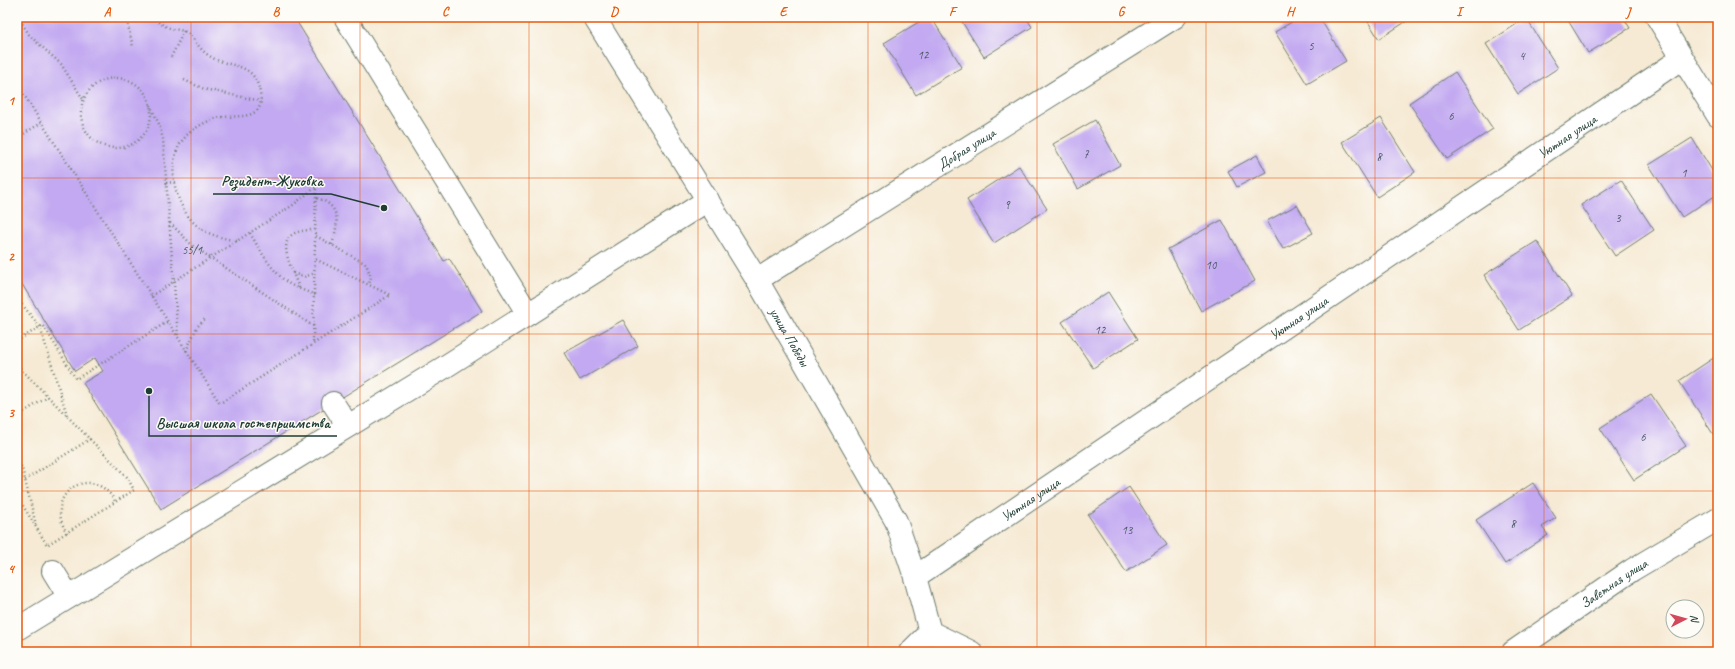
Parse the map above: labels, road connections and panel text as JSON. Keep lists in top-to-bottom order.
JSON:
{
  "streets": {
    "street": [
      "Уютная улица",
      "Добрая улица",
      "улица Победы",
      "Заветная улица"
    ]
  },
  "crossings": [
    ["Уютная улица", "улица Победы"],
    ["Добрая улица", "улица Победы"]
  ],
  "places": ["Резидент-Жуковка", "Высшая школа гостеприимства"],
  "house_numbers": [
    "5",
    "12",
    "4",
    "6",
    "7",
    "8",
    "1",
    "9",
    "3",
    "55/1",
    "10",
    "12",
    "6",
    "8",
    "13"
  ],
  "north": "right",
  "grid": {
    "columns": [
      "A",
      "B",
      "C",
      "D",
      "E",
      "F",
      "G",
      "H",
      "I",
      "J"
    ],
    "rows": [
      "1",
      "2",
      "3",
      "4"
    ]
  }
}
